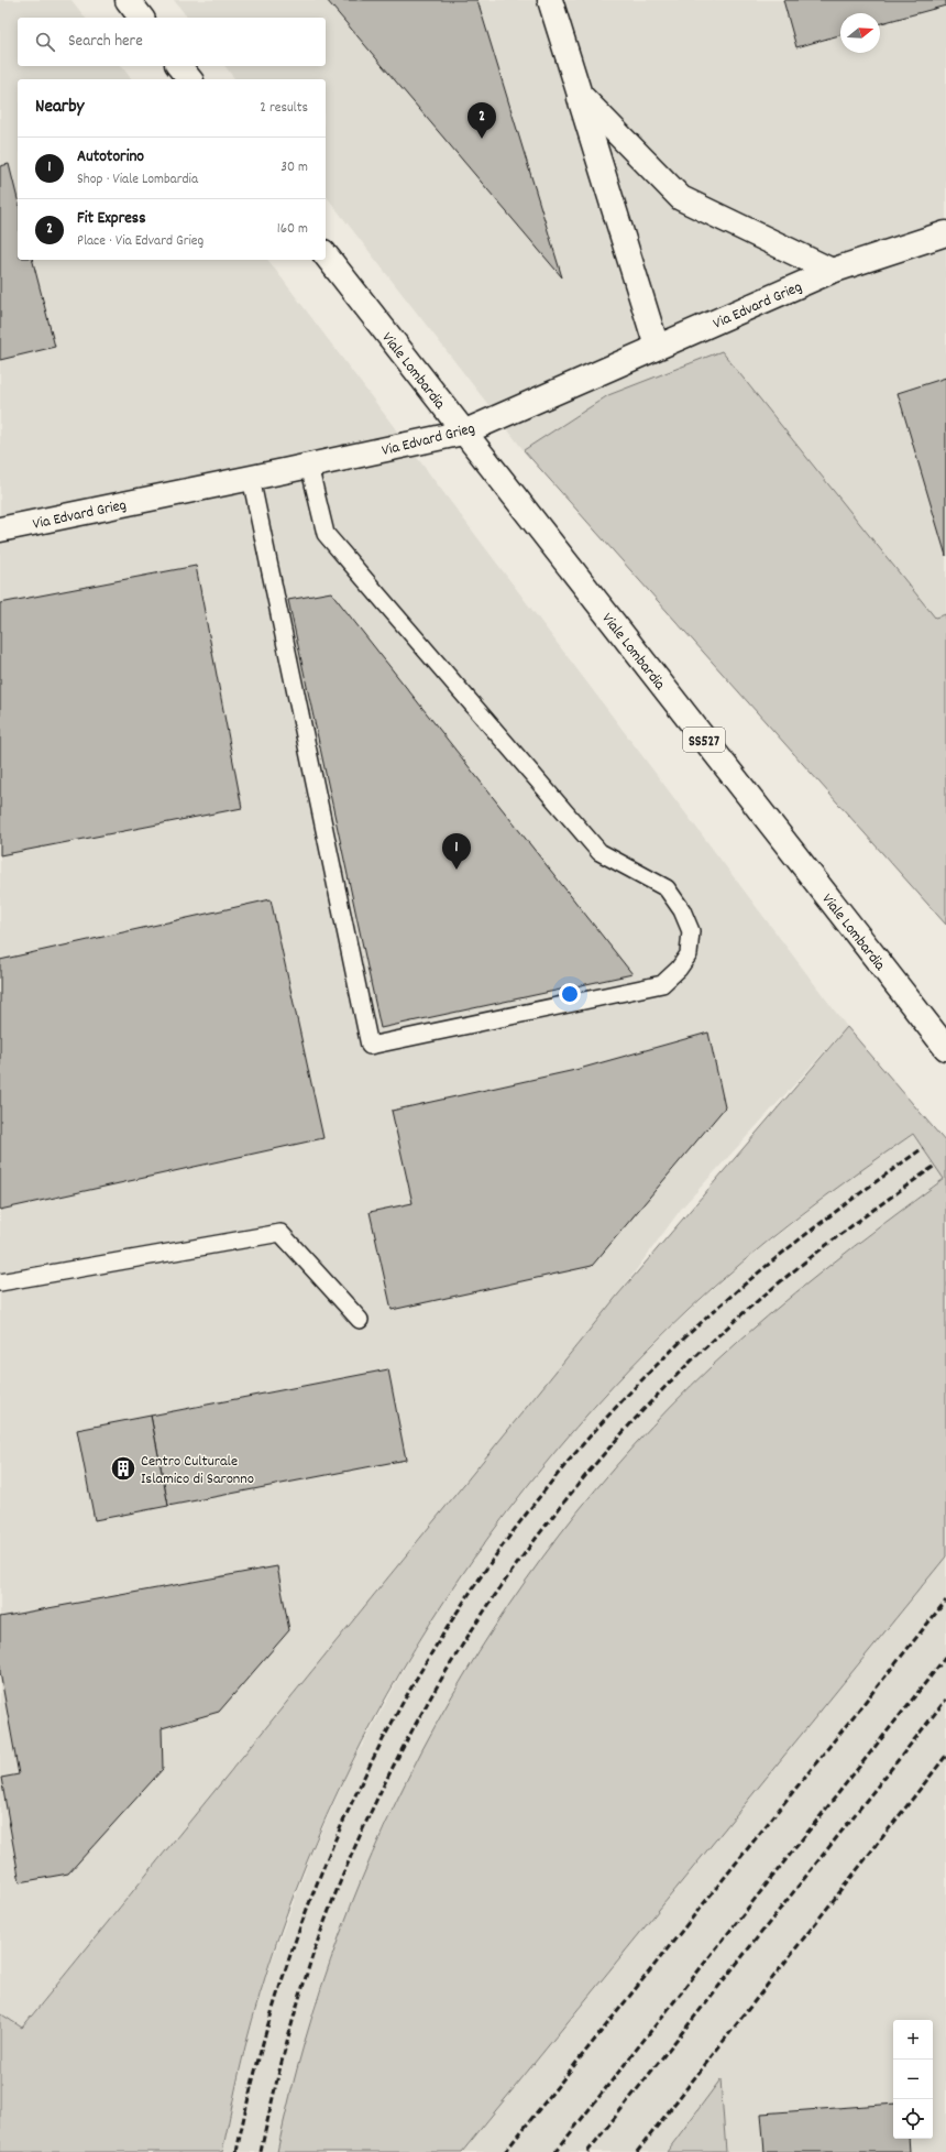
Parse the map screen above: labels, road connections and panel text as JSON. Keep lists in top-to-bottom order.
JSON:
{
  "streets": {
    "street": ["Via Edvard Grieg", "Viale Lombardia", "SS527"]
  },
  "crossings": [
    ["Via Edvard Grieg", "Viale Lombardia"]
  ],
  "places": {
    "building": ["Centro Culturale Islamico di Saronno"]
  },
  "north": "right",
  "page": {
    "search": "Search here",
    "heading": ["Nearby", "2 results"],
    "pins": ["2", "1"],
    "list": [
      {
        "mark": "1",
        "name": "Autotorino",
        "note": "Shop · Viale Lombardia",
        "value": "30 m"
      },
      {
        "mark": "2",
        "name": "Fit Express",
        "note": "Place · Via Edvard Grieg",
        "value": "160 m"
      }
    ],
    "map_buttons": ["+", "−"]
  }
}
